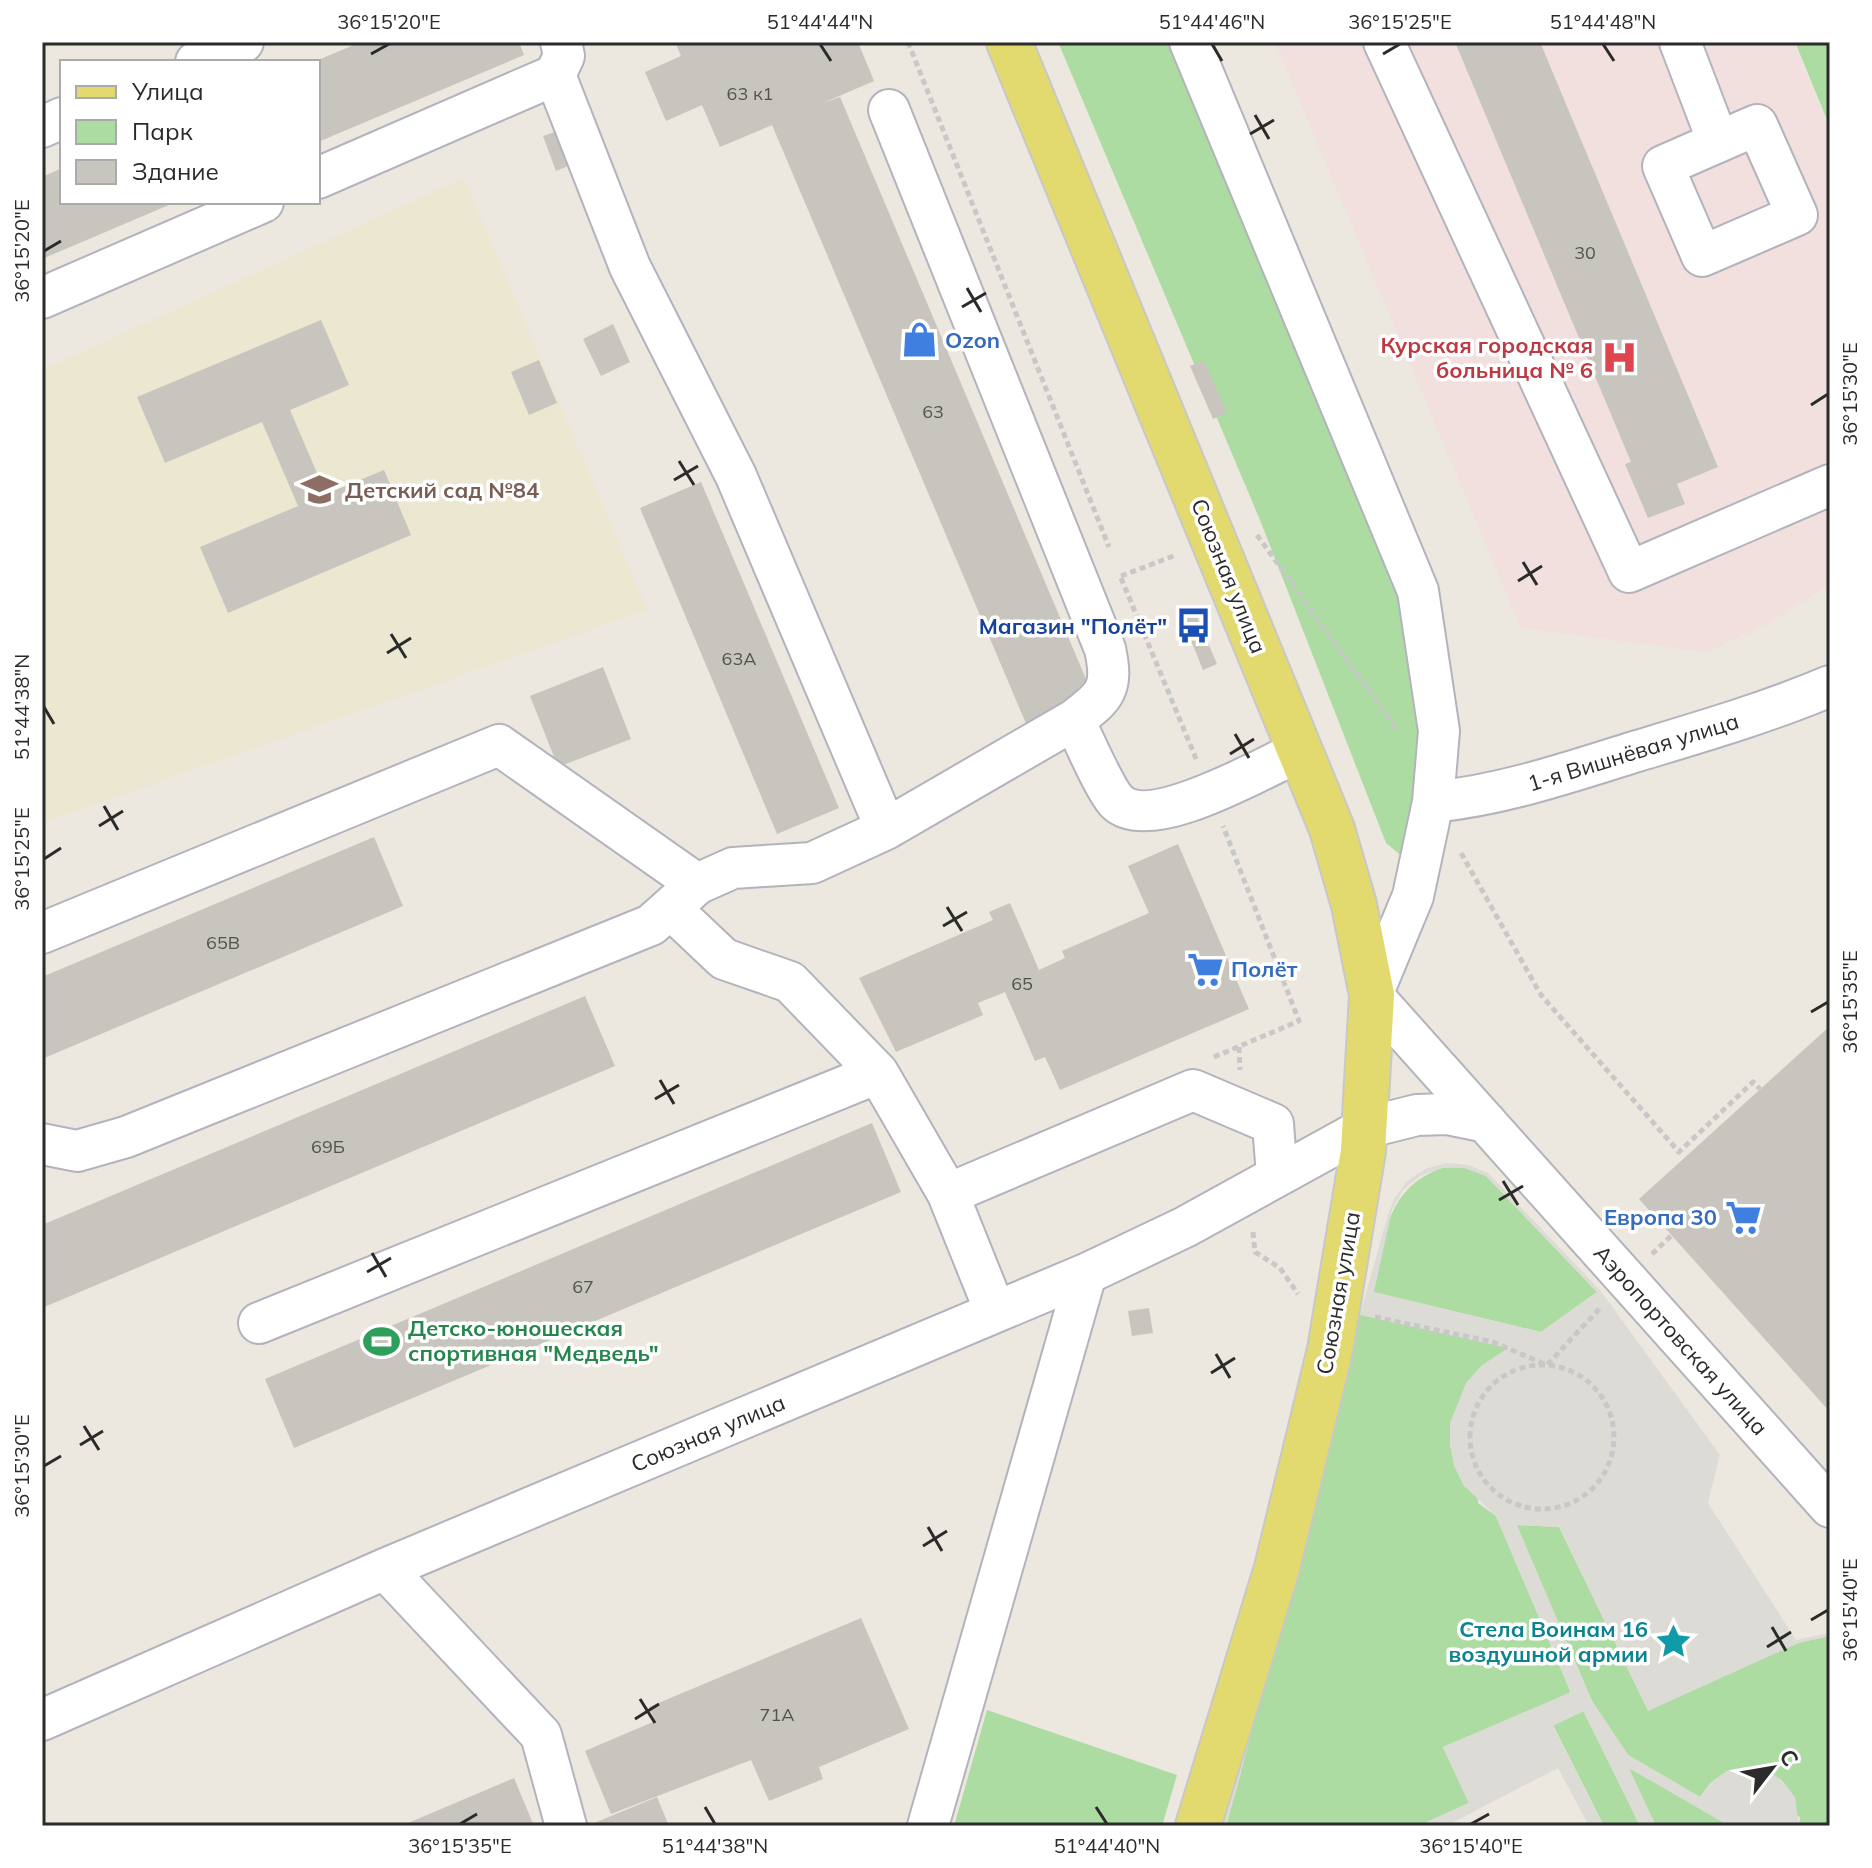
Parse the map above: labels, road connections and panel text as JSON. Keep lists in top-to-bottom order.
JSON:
{
  "streets": {
    "main road": ["Союзная улица"],
    "street": ["1-я Вишнёвая улица", "Аэропортовская улица"]
  },
  "crossings": [
    ["Союзная улица", "Аэропортовская улица"]
  ],
  "places": {
    "shop": ["Ozon"],
    "hospital": ["Курская городская больница № 6"],
    "school or university": ["Детский сад №84"],
    "bus stop": ["Магазин \"Полёт\""],
    "supermarket": ["Полёт", "Европа 30"],
    "sports": ["Детско-юношеская спортивная \"Медведь\""],
    "place": ["Стела Воинам 16 воздушной армии"]
  },
  "house_numbers": [
    "63 к1",
    "30",
    "63",
    "63А",
    "65В",
    "65",
    "69Б",
    "67",
    "71А"
  ],
  "legend": ["Улица", "Парк", "Здание"],
  "north": "top right",
  "coordinates": [
    "36°15'20\"E",
    "51°44'44\"N",
    "51°44'46\"N",
    "36°15'25\"E",
    "51°44'48\"N",
    "36°15'30\"E",
    "51°44'38\"N",
    "36°15'35\"E",
    "36°15'40\"E",
    "51°44'40\"N"
  ]
}
